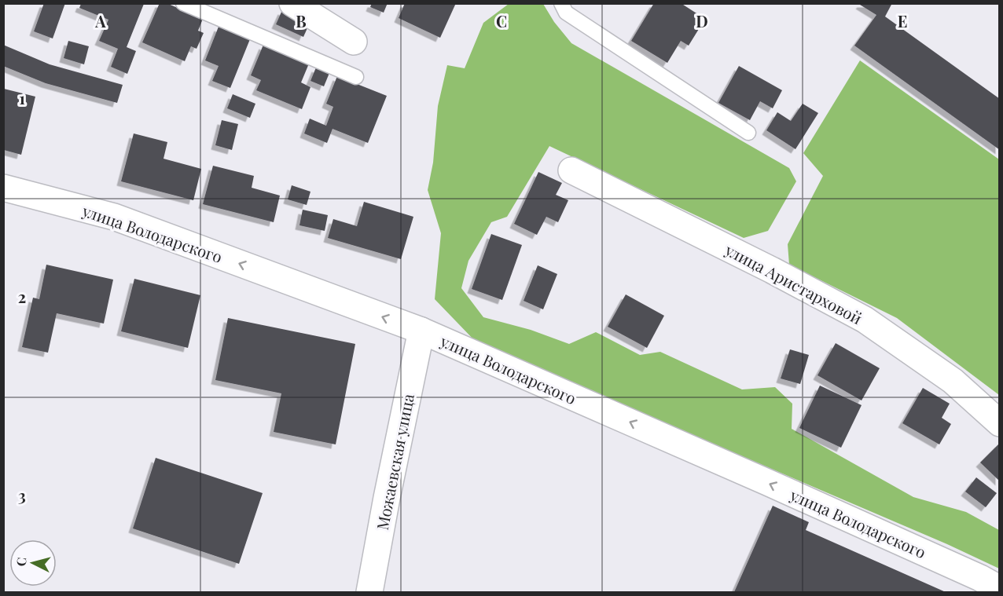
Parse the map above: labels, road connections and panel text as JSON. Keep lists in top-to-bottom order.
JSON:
{
  "streets": {
    "street": ["улица Володарского", "улица Аристарховой", "Можаевская улица"]
  },
  "crossings": [
    ["улица Володарского", "Можаевская улица"]
  ],
  "one_way": ["улица Володарского"],
  "north": "left",
  "grid": {
    "columns": [
      "A",
      "B",
      "C",
      "D",
      "E"
    ],
    "rows": ["1", "2", "3"]
  }
}
